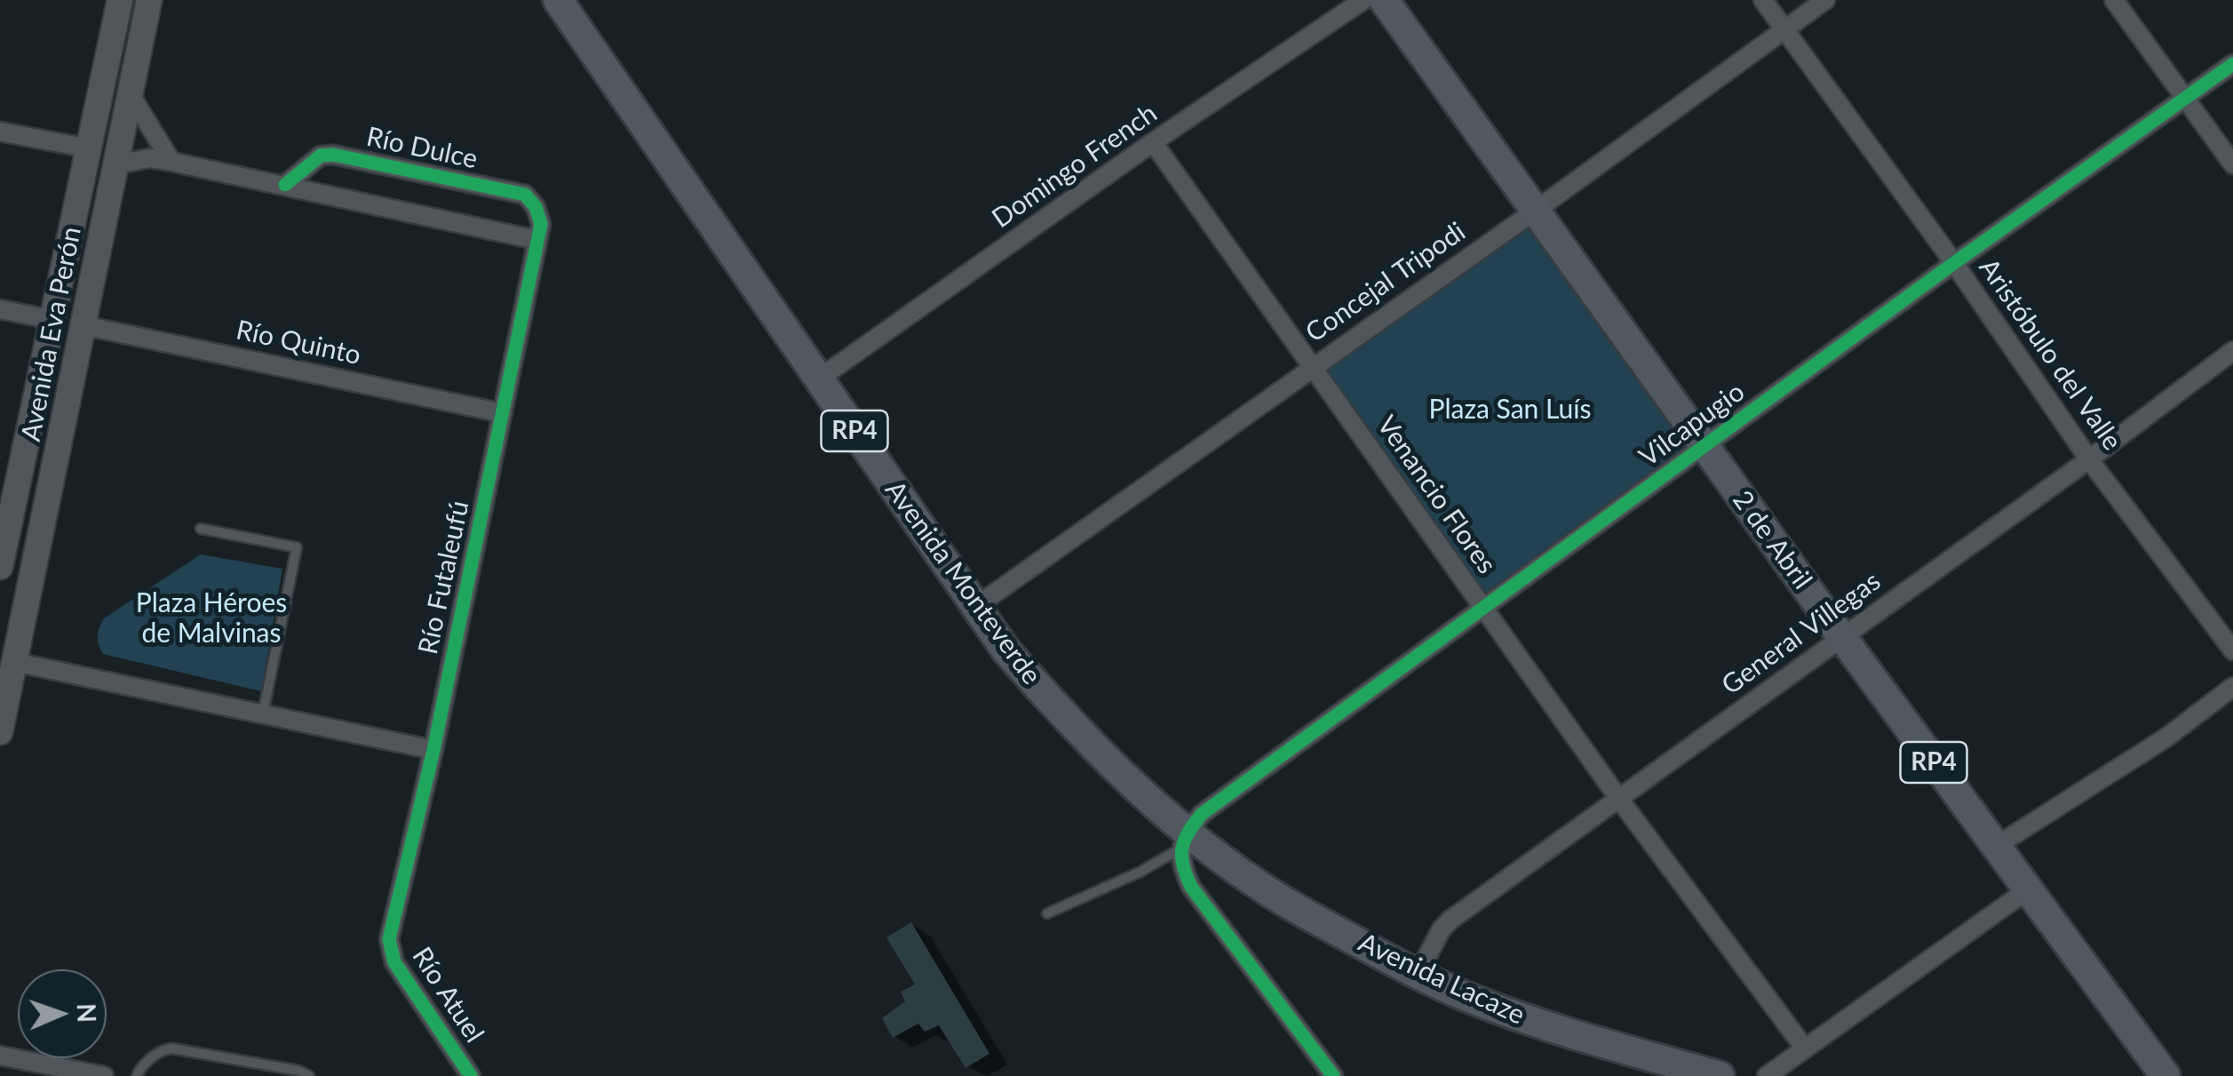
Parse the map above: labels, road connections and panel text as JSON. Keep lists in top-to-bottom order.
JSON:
{
  "streets": {
    "main road": [
      "Avenida Eva Perón",
      "RP4",
      "2 de Abril",
      "Avenida Monteverde",
      "Avenida Lacaze"
    ],
    "street": [
      "Río Dulce",
      "Domingo French",
      "Concejal Tripodi",
      "Río Quinto",
      "Aristóbulo del Valle",
      "Vilcapugio",
      "Venancio Flores",
      "Río Futaleufú",
      "General Villegas",
      "Río Atuel"
    ]
  },
  "crossings": [
    ["Río Dulce", "Río Futaleufú"],
    ["Domingo French", "Venancio Flores"],
    ["Domingo French", "Avenida Monteverde"],
    ["Concejal Tripodi", "Aristóbulo del Valle"],
    ["Concejal Tripodi", "Venancio Flores"],
    ["Concejal Tripodi", "2 de Abril"],
    ["Concejal Tripodi", "Avenida Monteverde"],
    ["Avenida Eva Perón", "Río Quinto"],
    ["Río Quinto", "Río Futaleufú"],
    ["Aristóbulo del Valle", "Vilcapugio"],
    ["Aristóbulo del Valle", "General Villegas"],
    ["Vilcapugio", "Venancio Flores"],
    ["Vilcapugio", "2 de Abril"],
    ["Vilcapugio", "Avenida Monteverde"],
    ["Vilcapugio", "Avenida Lacaze"],
    ["Venancio Flores", "General Villegas"],
    ["2 de Abril", "General Villegas"],
    ["Río Futaleufú", "Río Atuel"],
    ["Avenida Monteverde", "Avenida Lacaze"],
    ["General Villegas", "Avenida Lacaze"]
  ],
  "parks": ["Plaza San Luís", "Plaza Héroes de Malvinas"],
  "north": "right"
}
